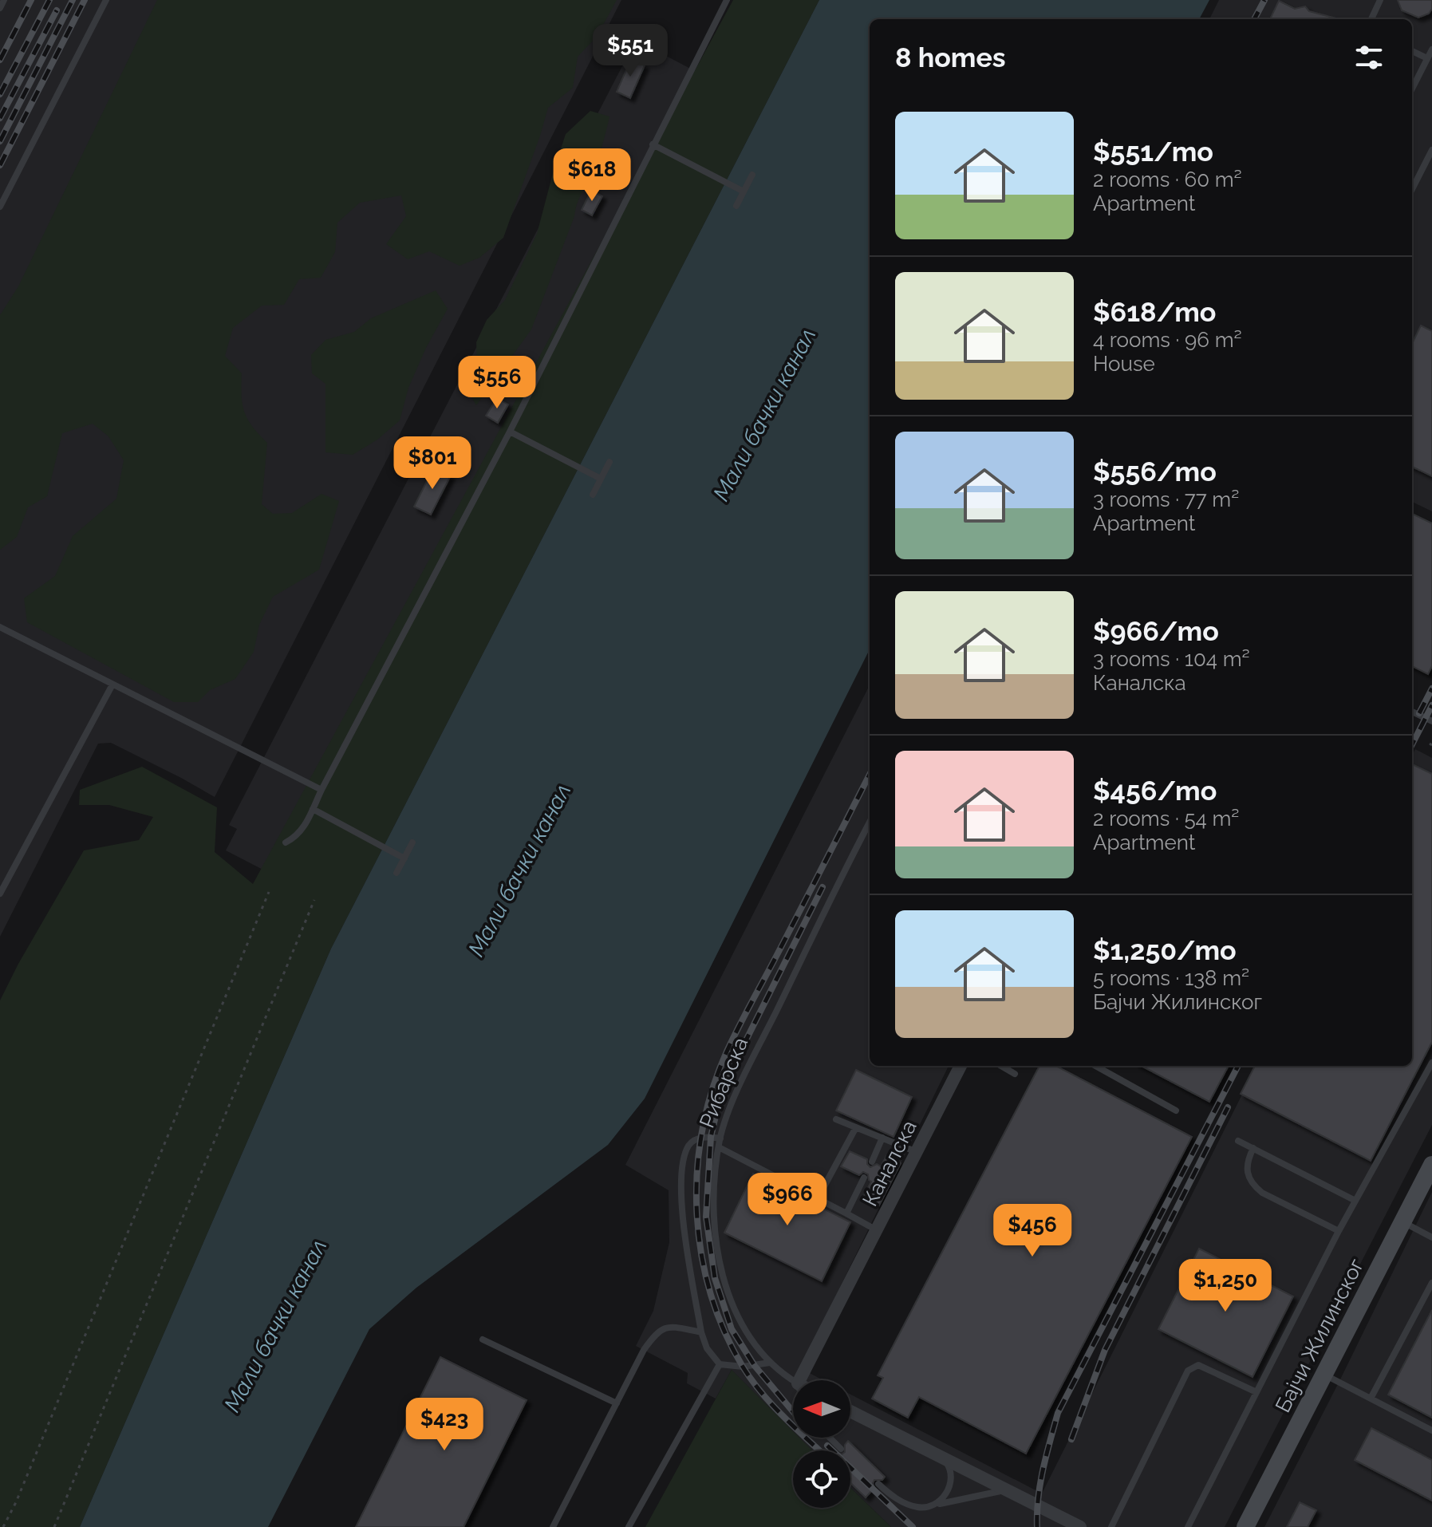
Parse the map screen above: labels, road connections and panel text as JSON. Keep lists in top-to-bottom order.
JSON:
{
  "streets": {
    "street": ["Каналска", "Бајчи Жилинског"],
    "lane": ["Рибарска"]
  },
  "water": ["Мали бачки канал"],
  "north": "left",
  "page": {
    "heading": "8 homes",
    "price": [
      "$551",
      "$618",
      "$556",
      "$801",
      "$966",
      "$456",
      "$1,250",
      "$423"
    ],
    "list": [
      {
        "name": "$551/mo",
        "note": "2 rooms · 60 m² · Apartment"
      },
      {
        "name": "$618/mo",
        "note": "4 rooms · 96 m² · House"
      },
      {
        "name": "$556/mo",
        "note": "3 rooms · 77 m² · Apartment"
      },
      {
        "name": "$966/mo",
        "note": "3 rooms · 104 m² · Каналска"
      },
      {
        "name": "$456/mo",
        "note": "2 rooms · 54 m² · Apartment"
      },
      {
        "name": "$1,250/mo",
        "note": "5 rooms · 138 m² · Бајчи Жилинског"
      }
    ]
  }
}
